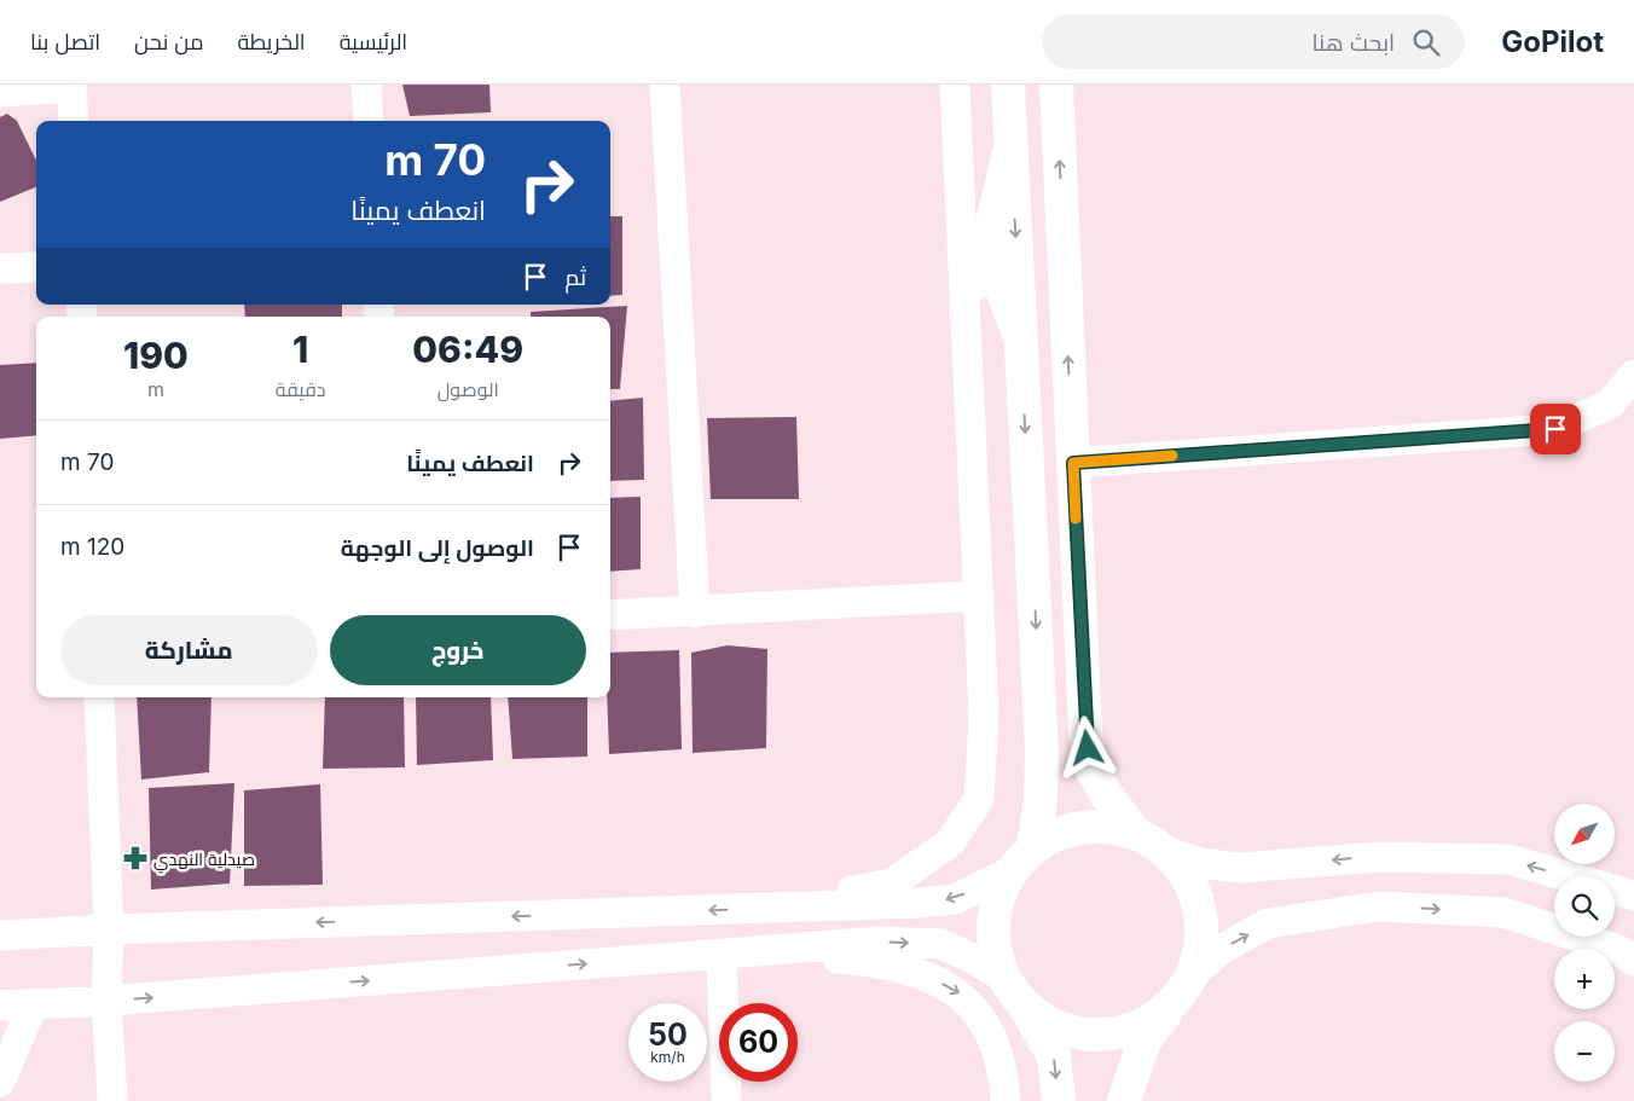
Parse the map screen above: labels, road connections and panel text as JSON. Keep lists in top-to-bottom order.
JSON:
{
  "places": {
    "pharmacy": ["صيدلية النهدي"]
  },
  "north": "bottom left",
  "page": {
    "header": "GoPilot",
    "search": "ابحث هنا",
    "nav": [
      "الرئيسية",
      "الخريطة",
      "من نحن",
      "اتصل بنا"
    ],
    "turn": ["70 m", "انعطف يمينًا"],
    "then": "ثم",
    "eta": [
      "06:49",
      "الوصول",
      "1",
      "دقيقة",
      "190",
      "m"
    ],
    "list": [
      {
        "name": "انعطف يمينًا",
        "value": "70 m"
      },
      {
        "name": "الوصول إلى الوجهة",
        "value": "120 m"
      }
    ],
    "buttons": ["خروج", "مشاركة"],
    "map_buttons": ["+", "−"],
    "speed": "50 km/h",
    "limit": "60"
  }
}
